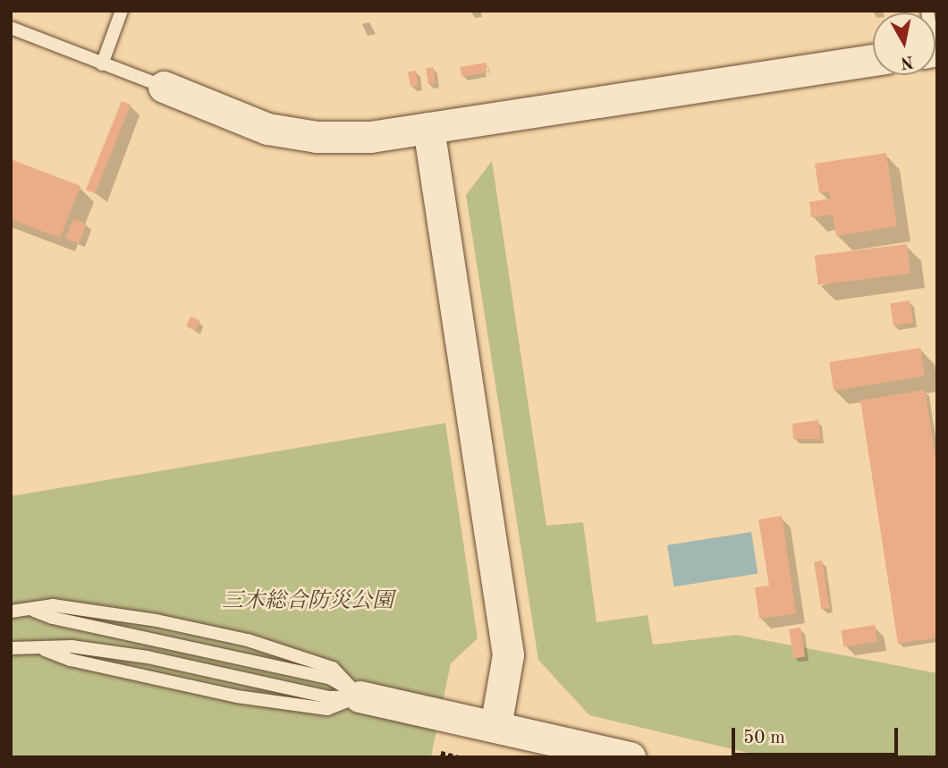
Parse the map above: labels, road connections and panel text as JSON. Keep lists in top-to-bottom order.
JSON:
{
  "parks": ["三木総合防災公園"],
  "scale_bar": "50 m",
  "north": "bottom"
}
